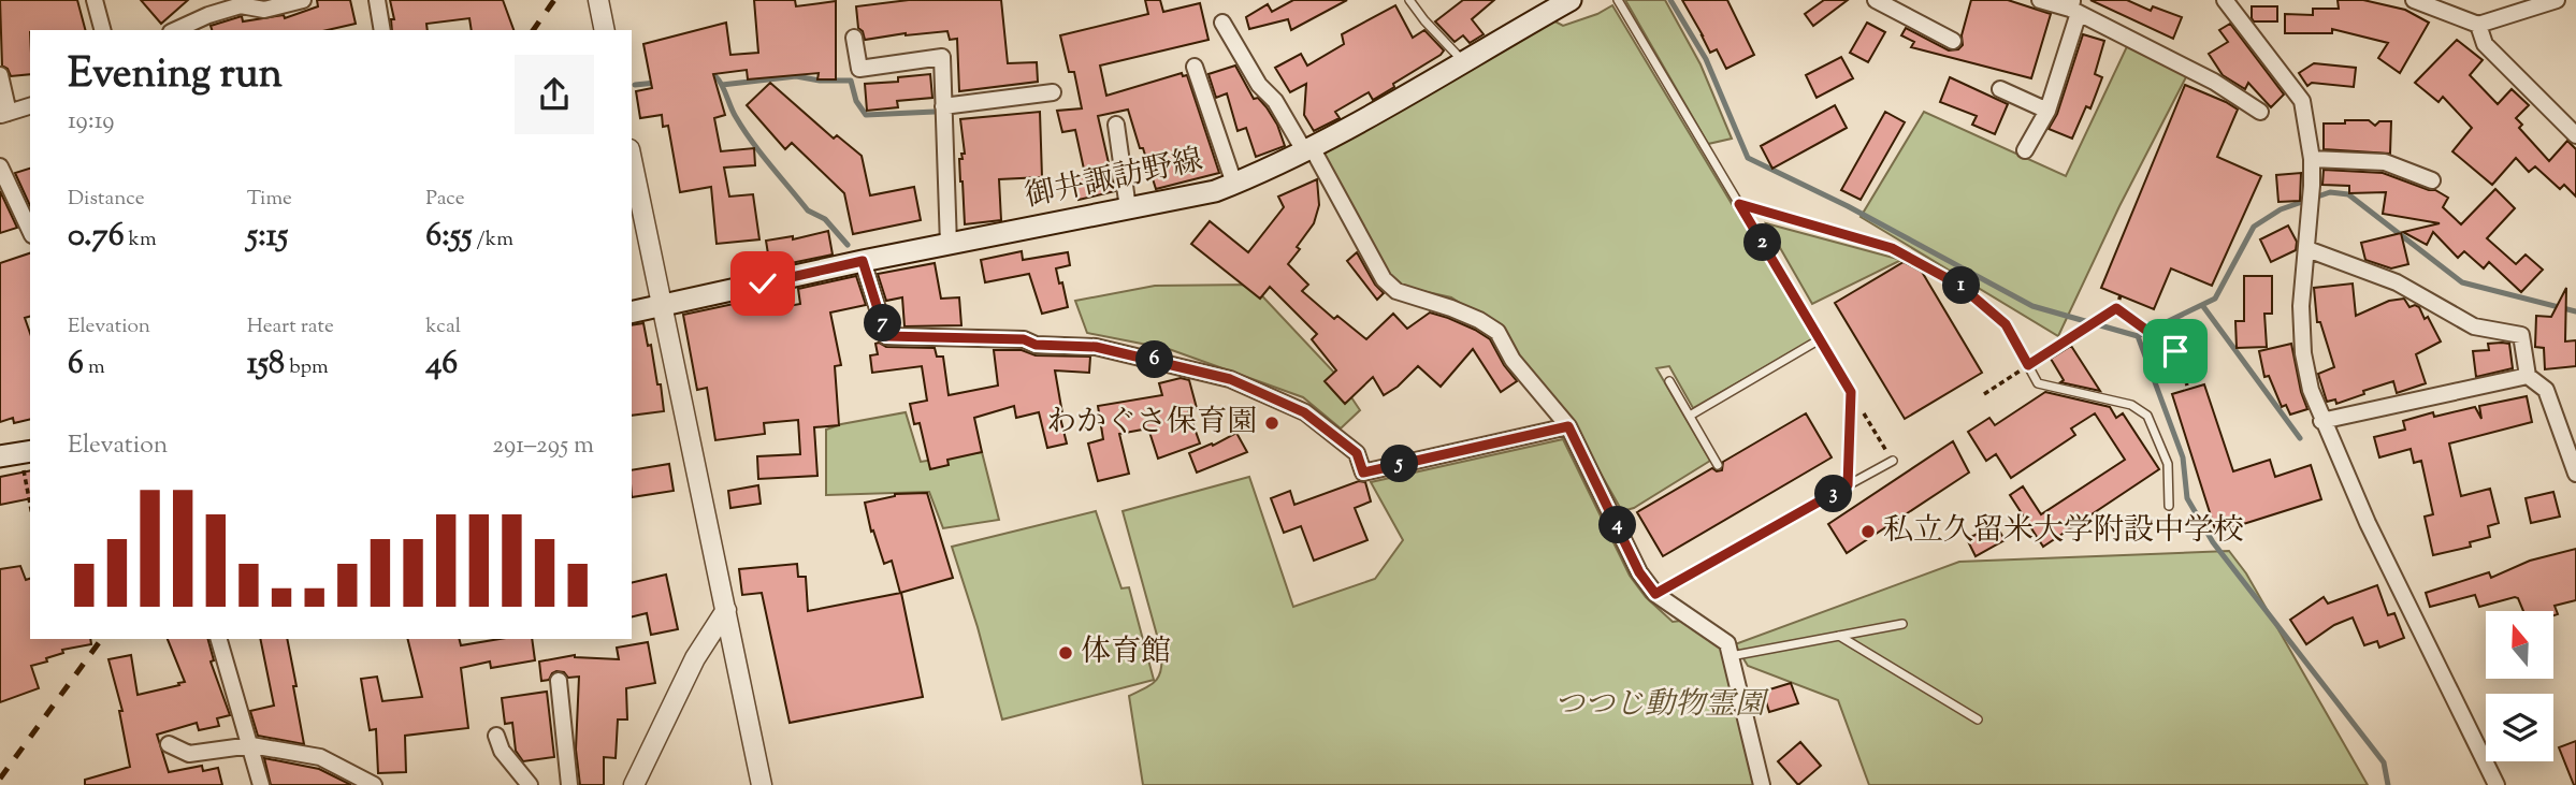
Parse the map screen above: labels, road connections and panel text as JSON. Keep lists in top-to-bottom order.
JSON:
{
  "streets": {
    "main road": ["御井諏訪野線"]
  },
  "parks": ["つつじ動物霊園"],
  "places": ["わかぐさ保育園", "私立久留米大学附設中学校", "体育館"],
  "north": "top",
  "page": {
    "heading": ["Evening run", "19:19"],
    "stats": [
      ["Distance", "0.76 km"],
      ["Time", "5:15"],
      ["Pace", "6:55 /km"],
      ["Elevation", "6 m"],
      ["Heart rate", "158 bpm"],
      ["kcal", "46"]
    ],
    "pins": [
      "2",
      "1",
      "7",
      "6",
      "5",
      "3",
      "4"
    ],
    "chart": ["Elevation", "291–295 m"]
  }
}
